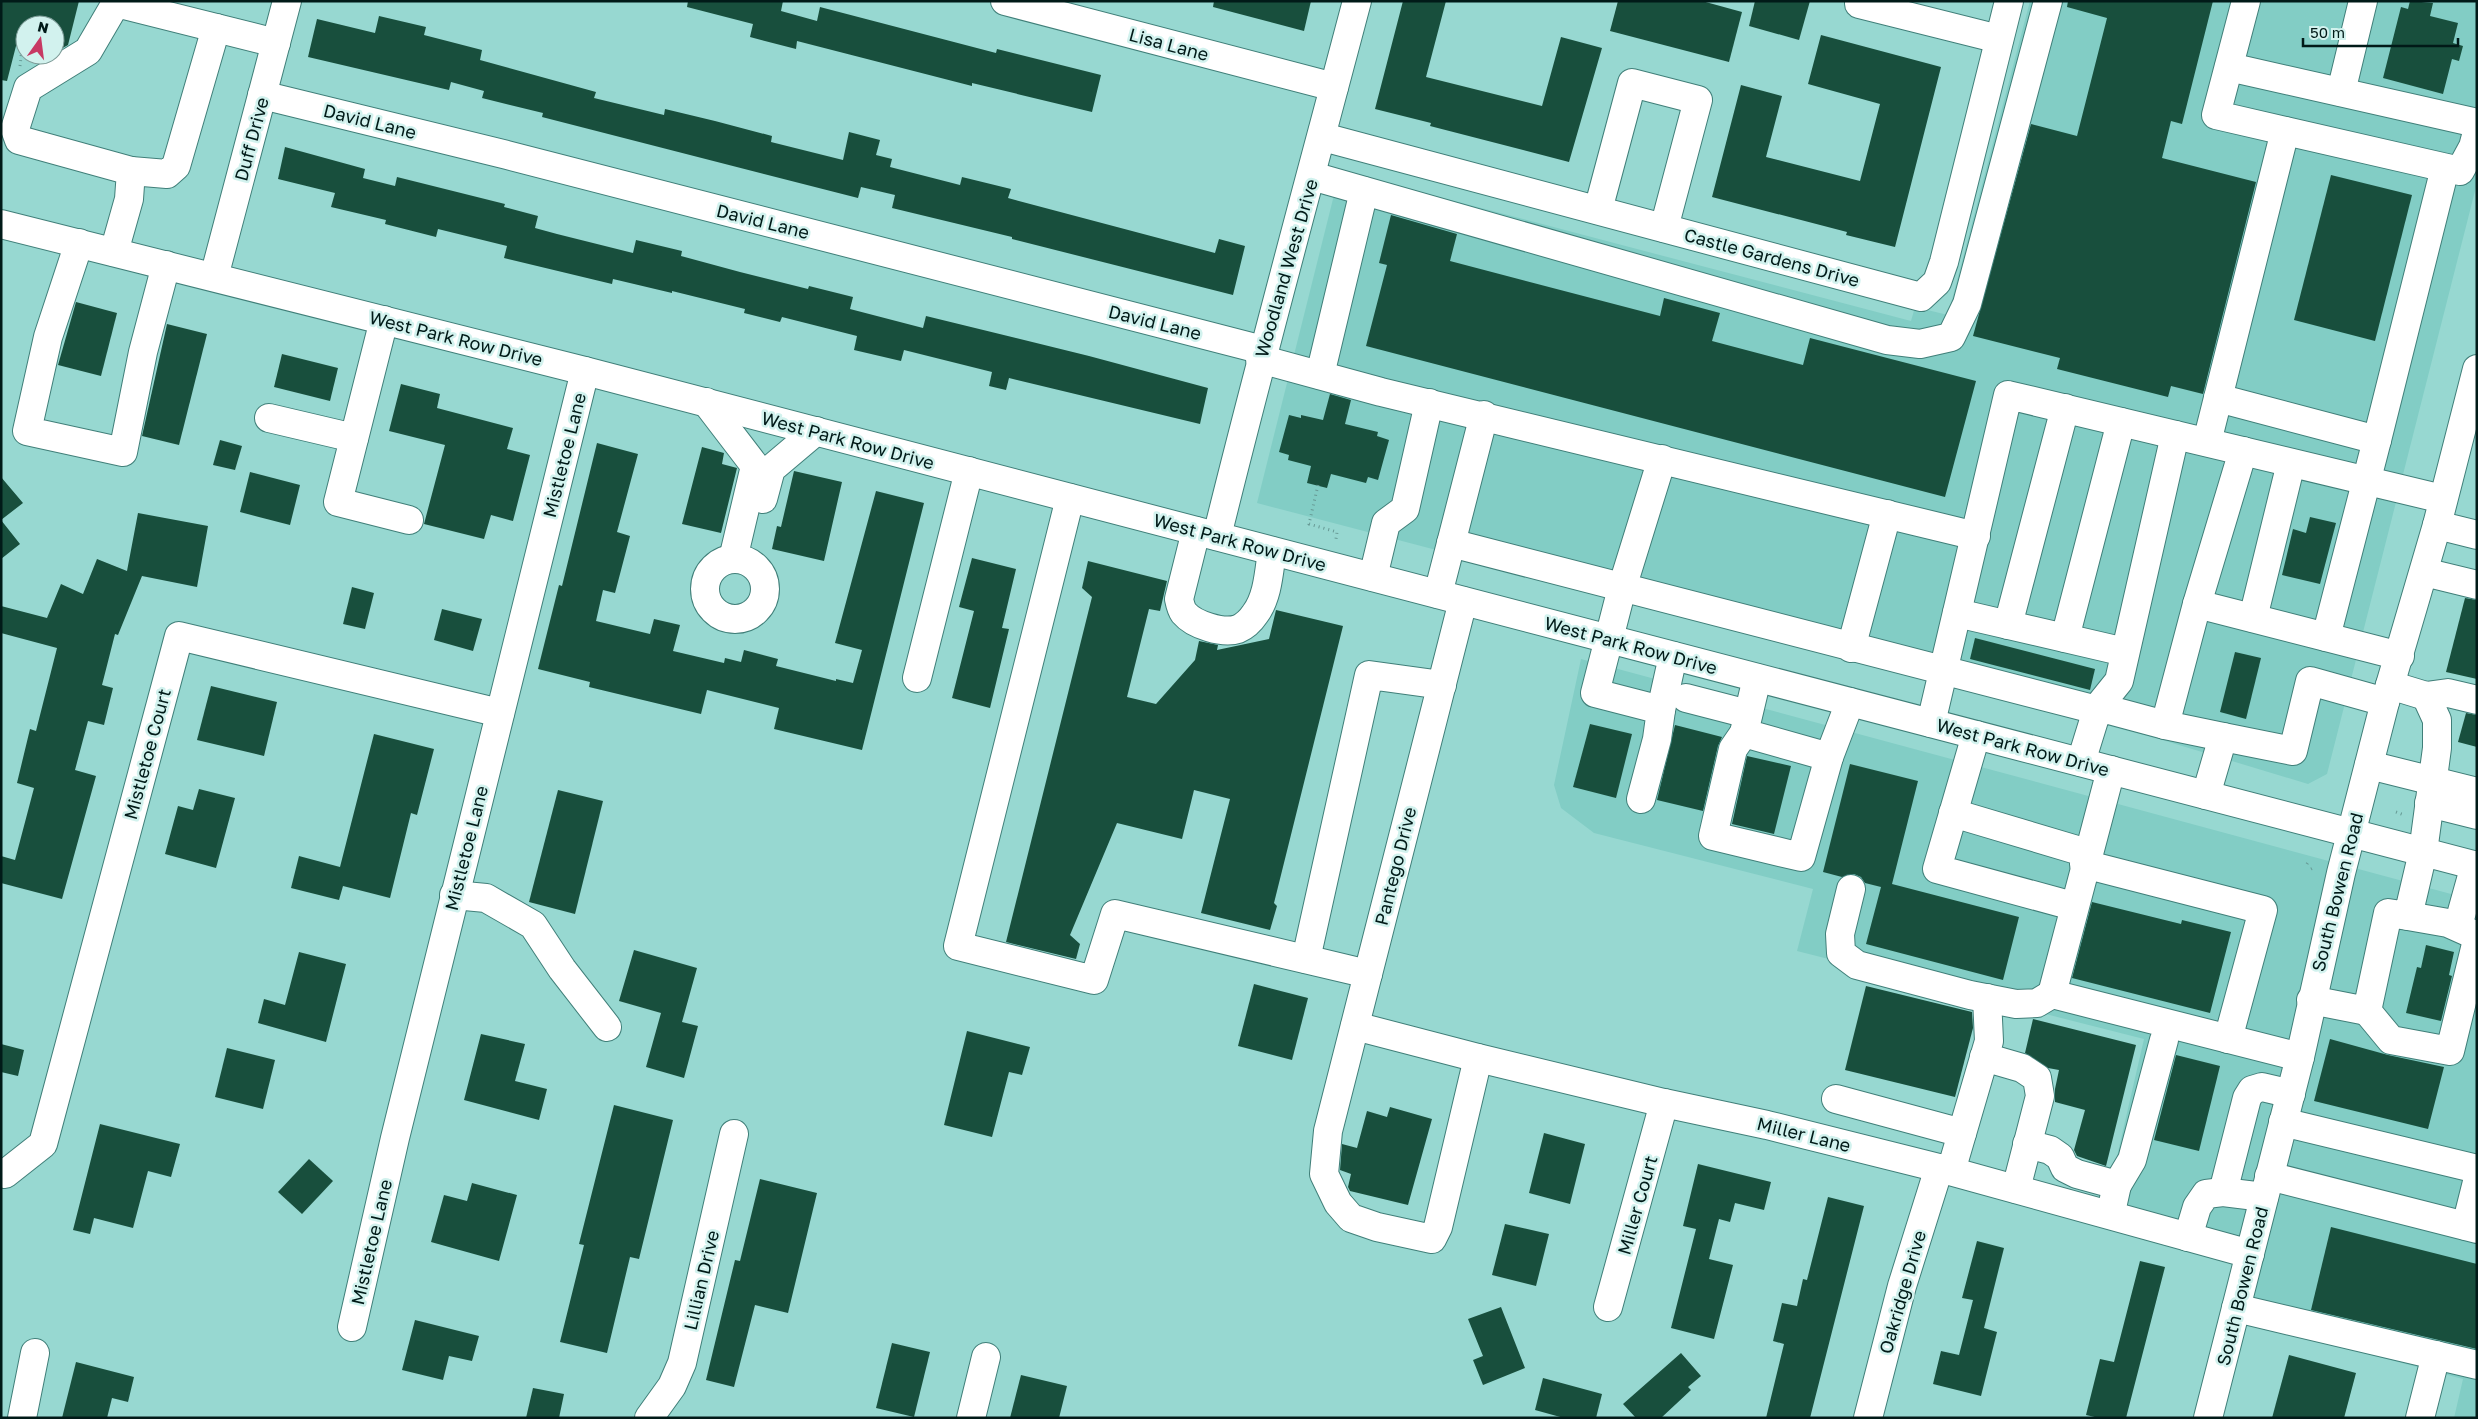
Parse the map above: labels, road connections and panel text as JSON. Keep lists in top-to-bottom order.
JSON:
{
  "streets": {
    "street": [
      "Lisa Lane",
      "David Lane",
      "Duff Drive",
      "Castle Gardens Drive",
      "Woodland West Drive",
      "West Park Row Drive",
      "Mistletoe Lane",
      "Mistletoe Court",
      "Pantego Drive",
      "South Bowen Road",
      "Miller Lane",
      "Miller Court",
      "Lillian Drive",
      "Oakridge Drive"
    ]
  },
  "crossings": [
    ["Lisa Lane", "Woodland West Drive"],
    ["David Lane", "Duff Drive"],
    ["David Lane", "Woodland West Drive"],
    ["David Lane", "Pantego Drive"],
    ["Duff Drive", "West Park Row Drive"],
    ["Castle Gardens Drive", "Woodland West Drive"],
    ["Woodland West Drive", "West Park Row Drive"],
    ["West Park Row Drive", "Mistletoe Lane"],
    ["West Park Row Drive", "Pantego Drive"],
    ["West Park Row Drive", "South Bowen Road"],
    ["Mistletoe Lane", "Mistletoe Court"],
    ["Pantego Drive", "Miller Lane"],
    ["South Bowen Road", "Miller Lane"],
    ["Miller Lane", "Miller Court"],
    ["Miller Lane", "Oakridge Drive"]
  ],
  "scale_bar": "50 m",
  "north": "top"
}
